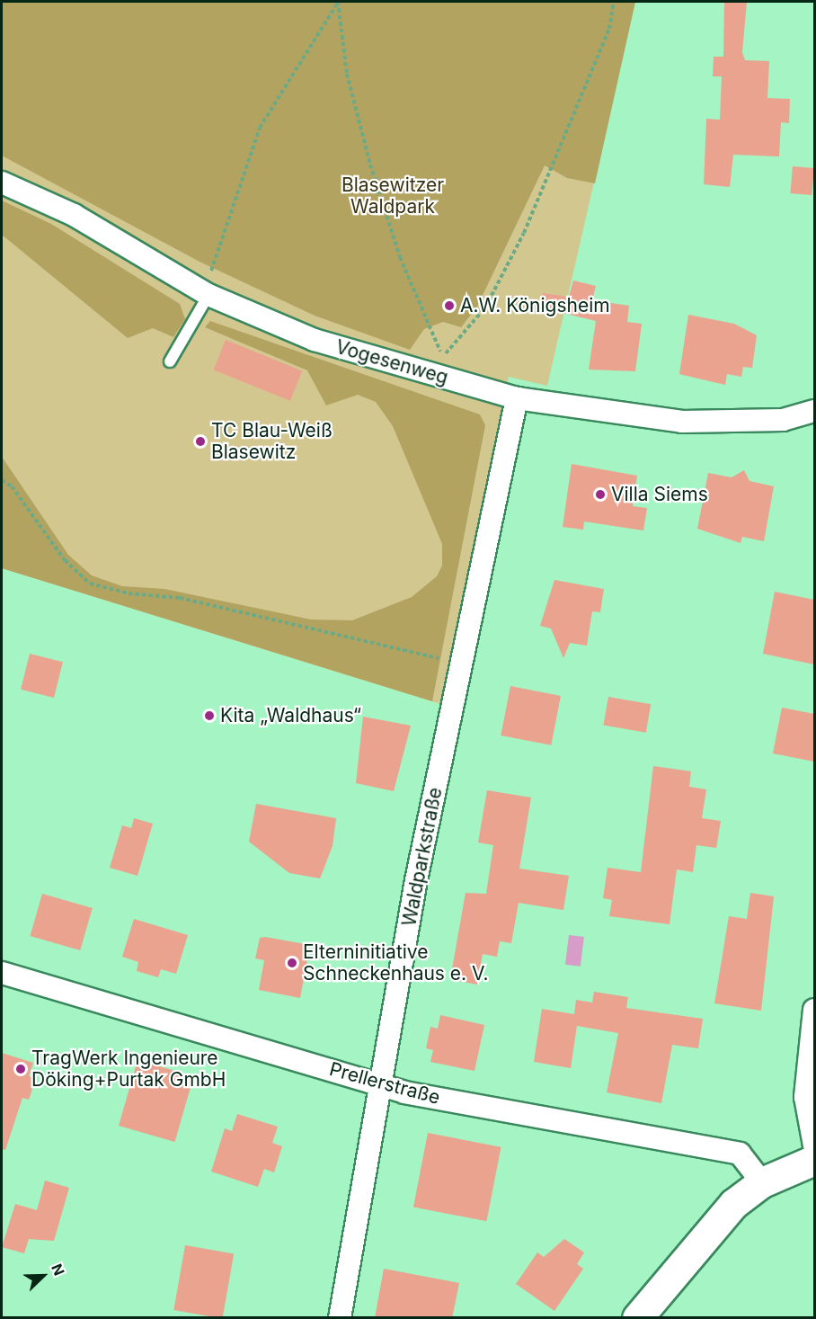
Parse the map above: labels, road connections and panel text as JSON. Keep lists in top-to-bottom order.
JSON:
{
  "streets": {
    "street": ["Vogesenweg", "Waldparkstraße", "Prellerstraße"]
  },
  "crossings": [
    ["Vogesenweg", "Waldparkstraße"],
    ["Waldparkstraße", "Prellerstraße"]
  ],
  "parks": ["Blasewitzer Waldpark"],
  "places": [
    "A.W. Königsheim",
    "TC Blau-Weiß Blasewitz",
    "Villa Siems",
    "Kita „Waldhaus“",
    "Elterninitiative Schneckenhaus e. V.",
    "TragWerk Ingenieure Döking+Purtak GmbH"
  ],
  "north": "top right"
}
